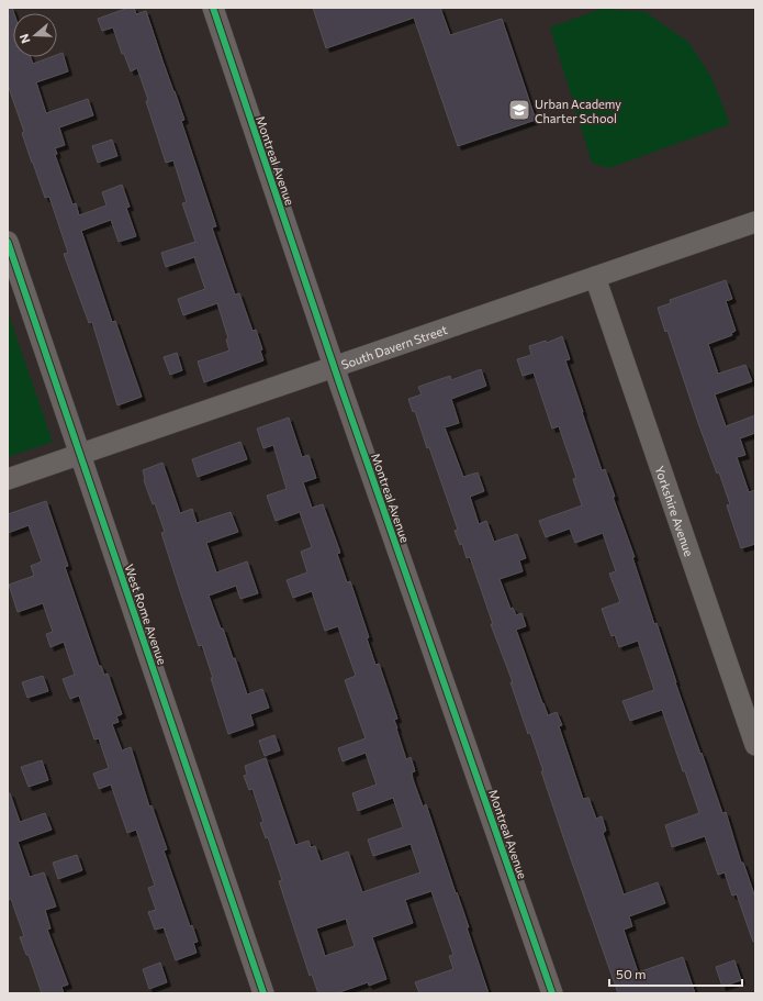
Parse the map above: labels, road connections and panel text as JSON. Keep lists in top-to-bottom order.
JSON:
{
  "streets": {
    "street": [
      "Montreal Avenue",
      "South Davern Street",
      "Yorkshire Avenue",
      "West Rome Avenue"
    ]
  },
  "crossings": [
    ["Montreal Avenue", "South Davern Street"],
    ["South Davern Street", "Yorkshire Avenue"],
    ["South Davern Street", "West Rome Avenue"]
  ],
  "places": {
    "school or university": ["Urban Academy Charter School"]
  },
  "scale_bar": "50 m",
  "north": "left"
}
